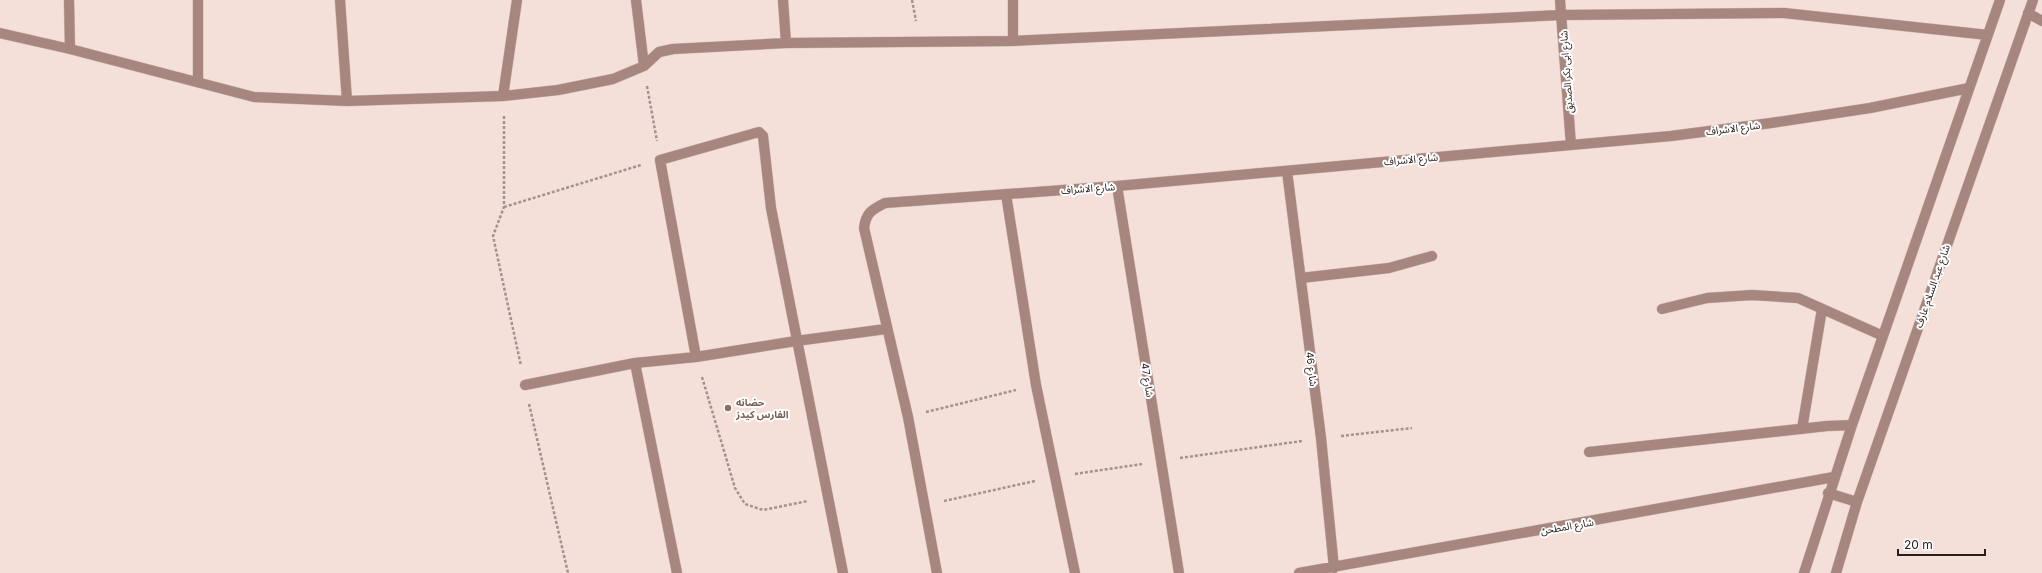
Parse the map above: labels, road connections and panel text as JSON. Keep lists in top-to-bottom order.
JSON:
{
  "streets": {
    "street": [
      "شارع ابى بكر الصديق",
      "شارع الاشراف",
      "شارع عبد السلام عارف",
      "شارع 46",
      "شارع 47",
      "شارع المطحن"
    ]
  },
  "crossings": [
    ["شارع ابى بكر الصديق", "شارع الاشراف"],
    ["شارع الاشراف", "شارع 46"],
    ["شارع الاشراف", "شارع 47"],
    ["شارع 46", "شارع المطحن"]
  ],
  "places": ["حضانه الفارس كيدز"],
  "scale_bar": "20 m"
}
